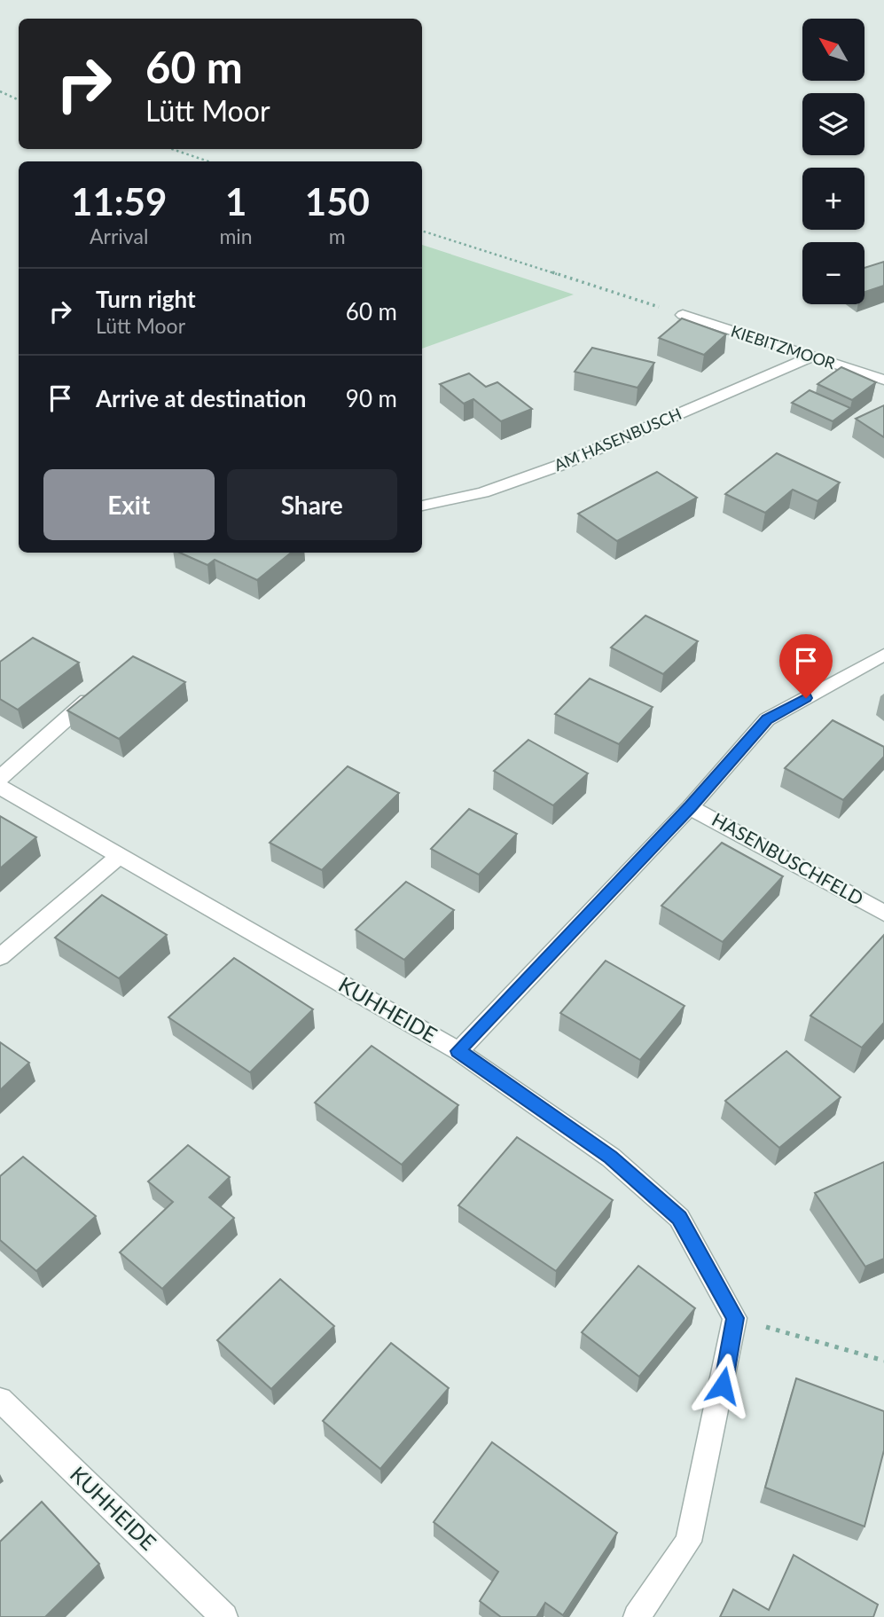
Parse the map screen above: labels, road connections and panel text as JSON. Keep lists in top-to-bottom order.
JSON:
{
  "streets": {
    "street": [
      "KIEBITZMOOR",
      "AM HASENBUSCH",
      "HASENBUSCHFELD",
      "KUHHEIDE"
    ]
  },
  "crossings": [
    ["KIEBITZMOOR", "AM HASENBUSCH"]
  ],
  "north": "top left",
  "page": {
    "map_buttons": ["+", "−"],
    "turn": ["60 m", "Lütt Moor"],
    "eta": [
      "11:59",
      "Arrival",
      "1",
      "min",
      "150",
      "m"
    ],
    "list": [
      {
        "name": "Turn right",
        "note": "Lütt Moor",
        "value": "60 m"
      },
      {
        "name": "Arrive at destination",
        "value": "90 m"
      }
    ],
    "buttons": ["Exit", "Share"]
  }
}
